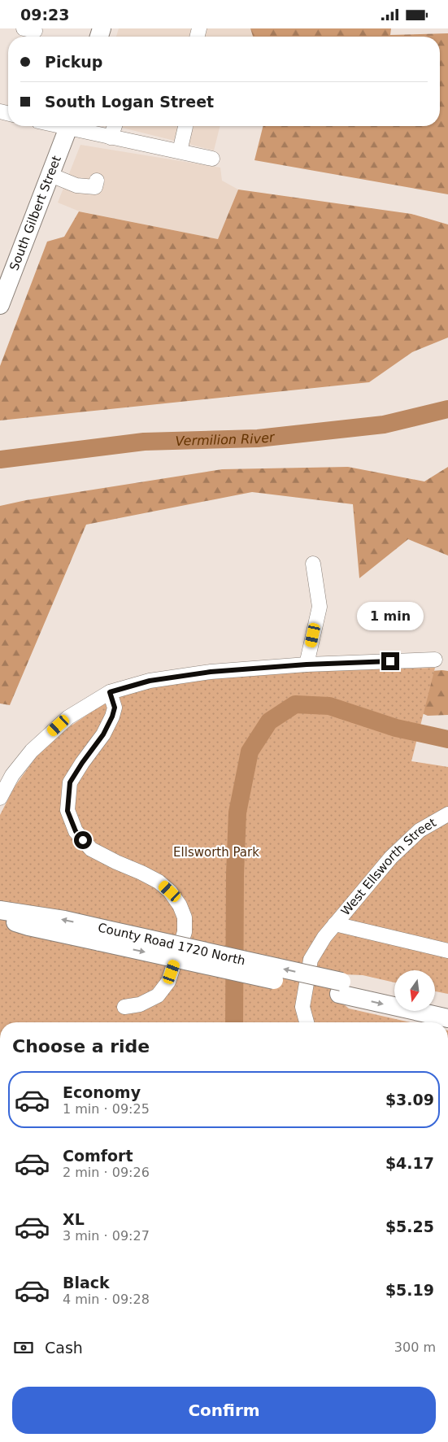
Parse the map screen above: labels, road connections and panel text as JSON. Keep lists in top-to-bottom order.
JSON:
{
  "streets": {
    "main road": ["South Gilbert Street", "County Road 1720 North"],
    "street": ["West Ellsworth Street"]
  },
  "water": ["Vermilion River"],
  "parks": ["Ellsworth Park"],
  "north": "bottom",
  "page": {
    "status": "09:23",
    "banner": ["Pickup", "South Logan Street"],
    "bubble": "1 min",
    "heading": "Choose a ride",
    "list": [
      {
        "name": "Economy",
        "note": "1 min · 09:25",
        "value": "$3.09"
      },
      {
        "name": "Comfort",
        "note": "2 min · 09:26",
        "value": "$4.17"
      },
      {
        "name": "XL",
        "note": "3 min · 09:27",
        "value": "$5.25"
      },
      {
        "name": "Black",
        "note": "4 min · 09:28",
        "value": "$5.19"
      }
    ],
    "pay": ["Cash", "300 m"],
    "buttons": "Confirm"
  }
}
